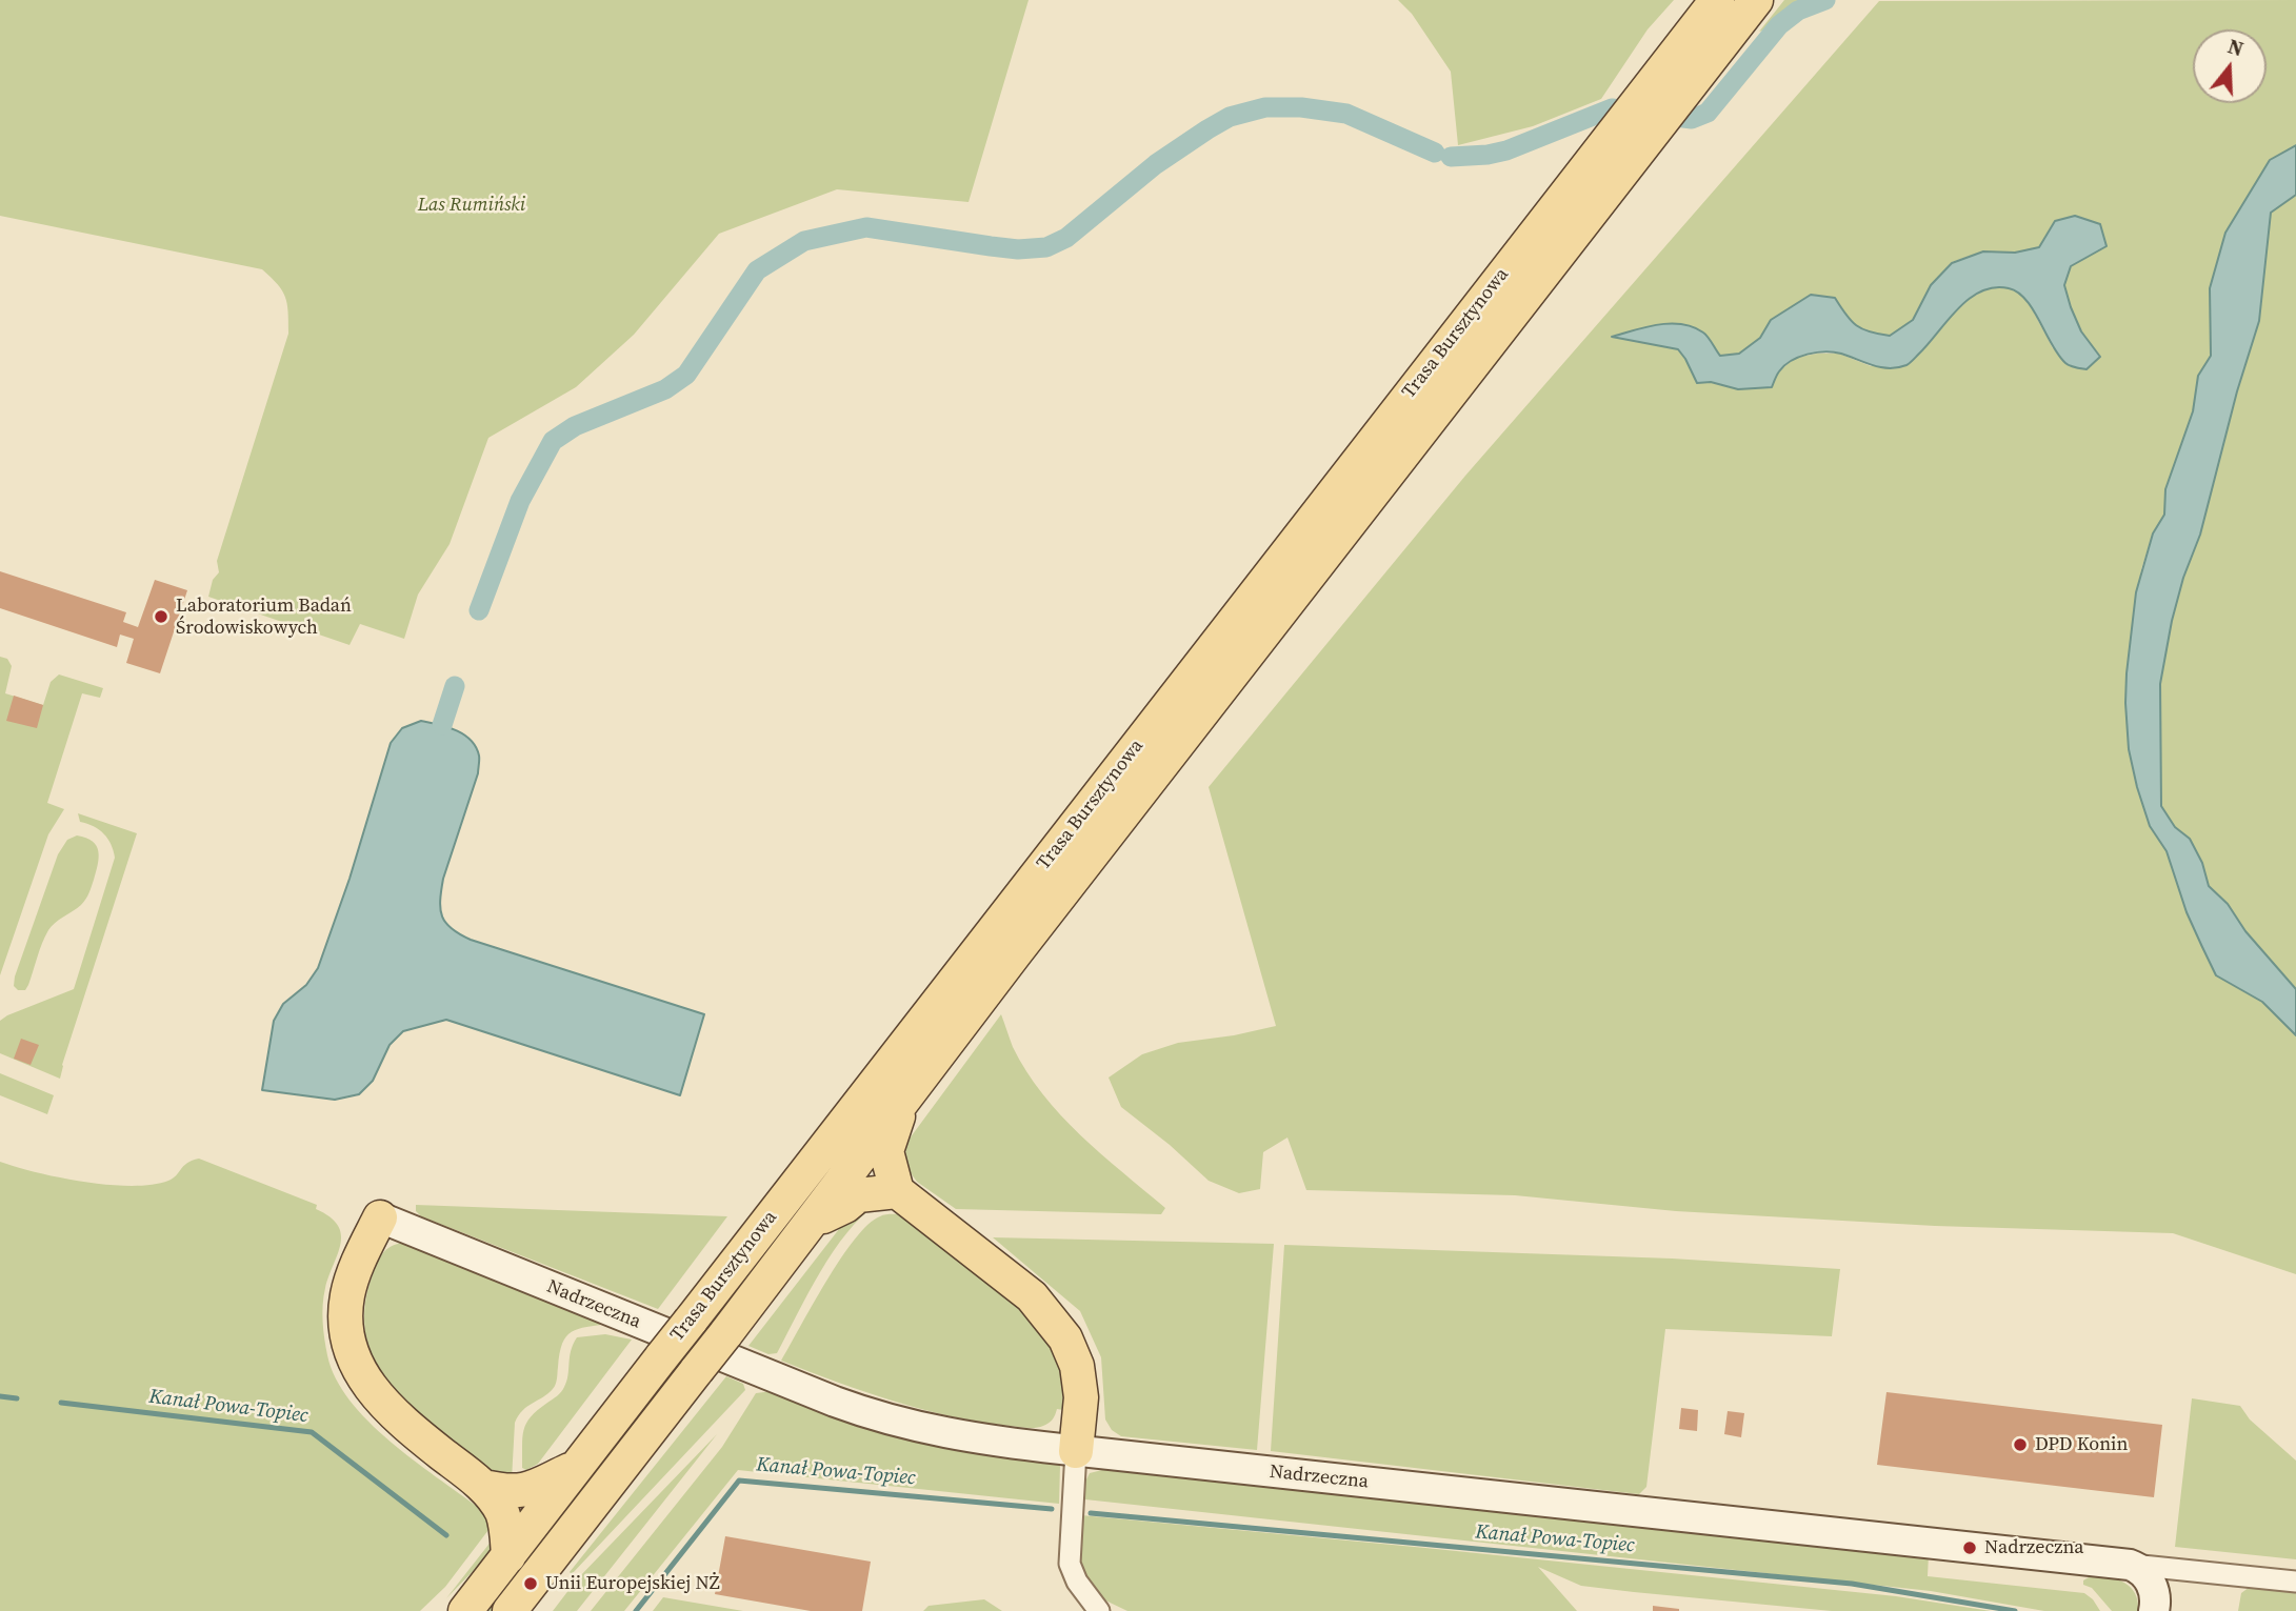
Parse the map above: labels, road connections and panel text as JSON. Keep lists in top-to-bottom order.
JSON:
{
  "streets": {
    "main road": ["Trasa Bursztynowa"],
    "street": ["Nadrzeczna"]
  },
  "water": ["Kanał Powa-Topiec"],
  "parks": ["Las Rumiński"],
  "places": [
    "Laboratorium Badań Środowiskowych",
    "DPD Konin",
    "Nadrzeczna",
    "Unii Europejskiej NŻ"
  ],
  "north": "top"
}
